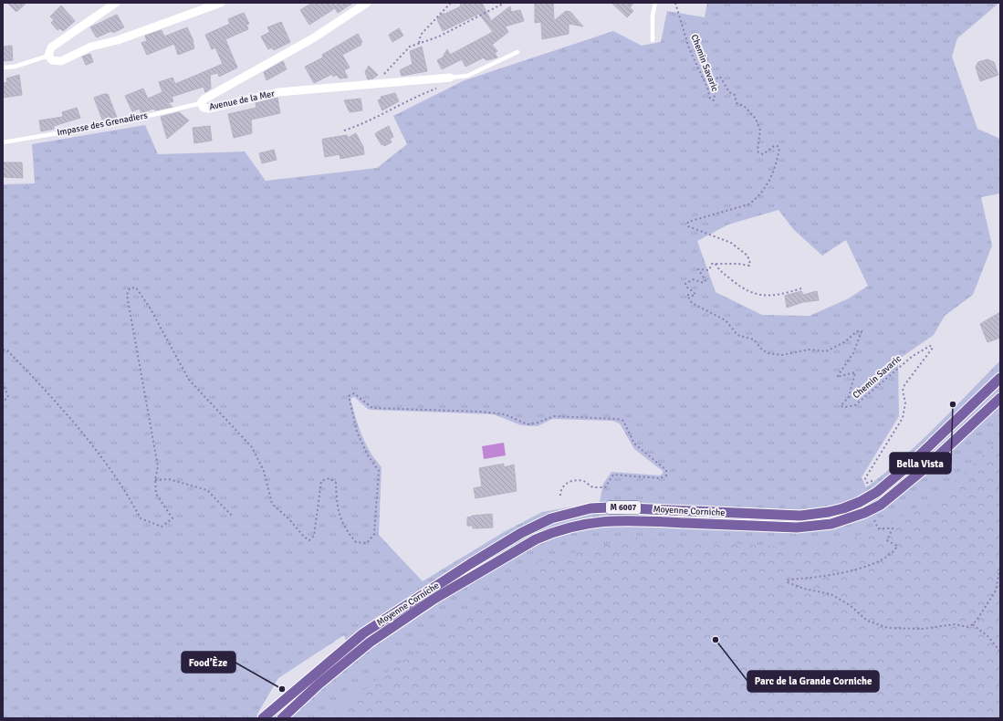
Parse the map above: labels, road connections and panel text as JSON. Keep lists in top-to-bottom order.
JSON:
{
  "streets": {
    "main road": ["M 6007", "Moyenne Corniche"],
    "street": ["Avenue de la Mer"],
    "lane": ["Impasse des Grenadiers"],
    "path": ["Chemin Savaric"]
  },
  "crossings": [
    ["Avenue de la Mer", "Impasse des Grenadiers"]
  ],
  "places": ["Bella Vista", "Parc de la Grande Corniche", "Food’Èze"]
}
